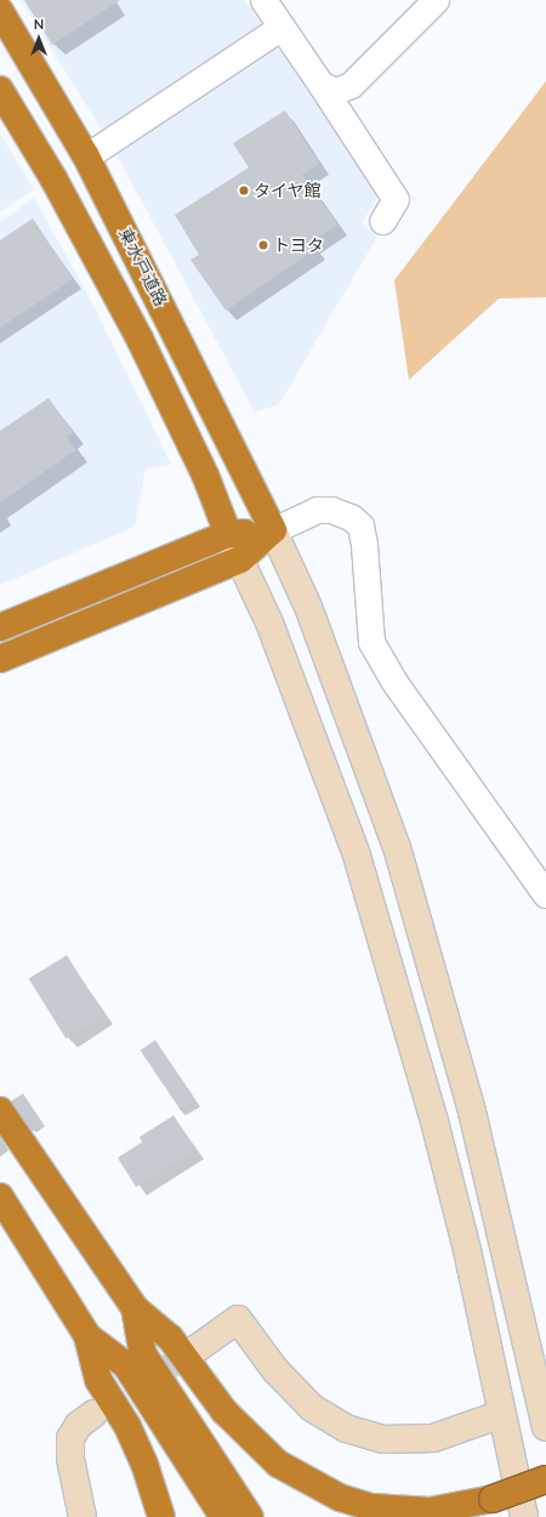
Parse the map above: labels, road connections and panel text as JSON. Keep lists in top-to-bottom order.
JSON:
{
  "streets": {
    "highway": ["東水戸道路"]
  },
  "places": ["タイヤ館", "トヨタ"],
  "north": "top"
}
